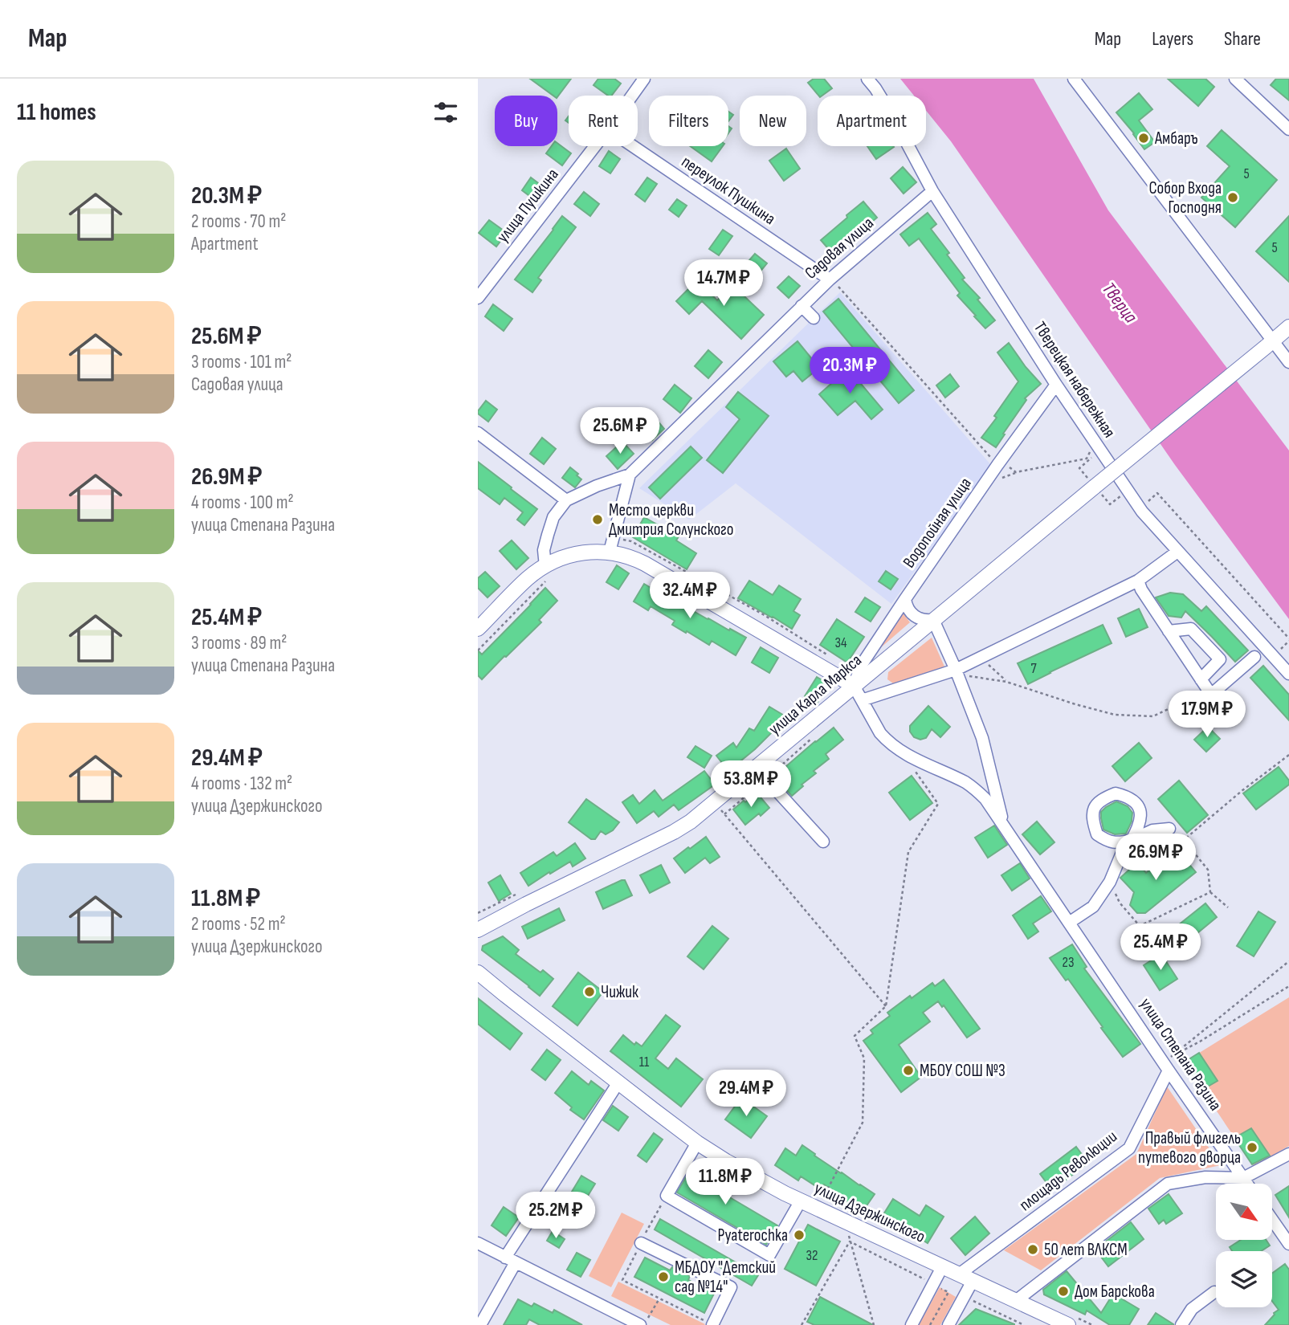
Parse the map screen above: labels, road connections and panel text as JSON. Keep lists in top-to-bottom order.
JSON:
{
  "streets": {
    "main road": ["улица Карла Маркса", "улица Дзержинского"],
    "street": [
      "переулок Пушкина",
      "улица Пушкина",
      "Садовая улица",
      "Тверецкая набережная",
      "Водопойная улица",
      "улица Степана Разина",
      "площадь Революции"
    ]
  },
  "crossings": [
    ["переулок Пушкина", "Садовая улица"],
    ["Садовая улица", "Тверецкая набережная"],
    ["Тверецкая набережная", "Водопойная улица"],
    ["Тверецкая набережная", "улица Карла Маркса"],
    ["Водопойная улица", "улица Карла Маркса"],
    ["Водопойная улица", "улица Степана Разина"],
    ["улица Карла Маркса", "улица Степана Разина"],
    ["улица Степана Разина", "площадь Революции"],
    ["площадь Революции", "улица Дзержинского"]
  ],
  "water": ["Тверца"],
  "places": [
    "Амбаръ",
    "Собор Входа Господня",
    "Место церкви Дмитрия Солунского",
    "Чижик",
    "МБОУ СОШ №3",
    "Правый флигель путевого дворца",
    "Pyaterochka",
    "50 лет ВЛКСМ",
    "МБДОУ \"Детский сад №14\"",
    "Дом Барскова"
  ],
  "house_numbers": [
    "5",
    "5",
    "34",
    "7",
    "23",
    "11",
    "32"
  ],
  "north": "bottom right",
  "page": {
    "header": "Map",
    "nav": ["Map", "Layers", "Share"],
    "heading": "11 homes",
    "chip": [
      "Buy",
      "Rent",
      "Filters",
      "New",
      "Apartment"
    ],
    "list": [
      {
        "name": "20.3M ₽",
        "note": "2 rooms · 70 m² · Apartment"
      },
      {
        "name": "25.6M ₽",
        "note": "3 rooms · 101 m² · Садовая улица"
      },
      {
        "name": "26.9M ₽",
        "note": "4 rooms · 100 m² · улица Степана Разина"
      },
      {
        "name": "25.4M ₽",
        "note": "3 rooms · 89 m² · улица Степана Разина"
      },
      {
        "name": "29.4M ₽",
        "note": "4 rooms · 132 m² · улица Дзержинского"
      },
      {
        "name": "11.8M ₽",
        "note": "2 rooms · 52 m² · улица Дзержинского"
      }
    ],
    "price": [
      "14.7M ₽",
      "20.3M ₽",
      "25.6M ₽",
      "32.4M ₽",
      "17.9M ₽",
      "53.8M ₽",
      "26.9M ₽",
      "25.4M ₽",
      "29.4M ₽",
      "11.8M ₽",
      "25.2M ₽"
    ]
  }
}
